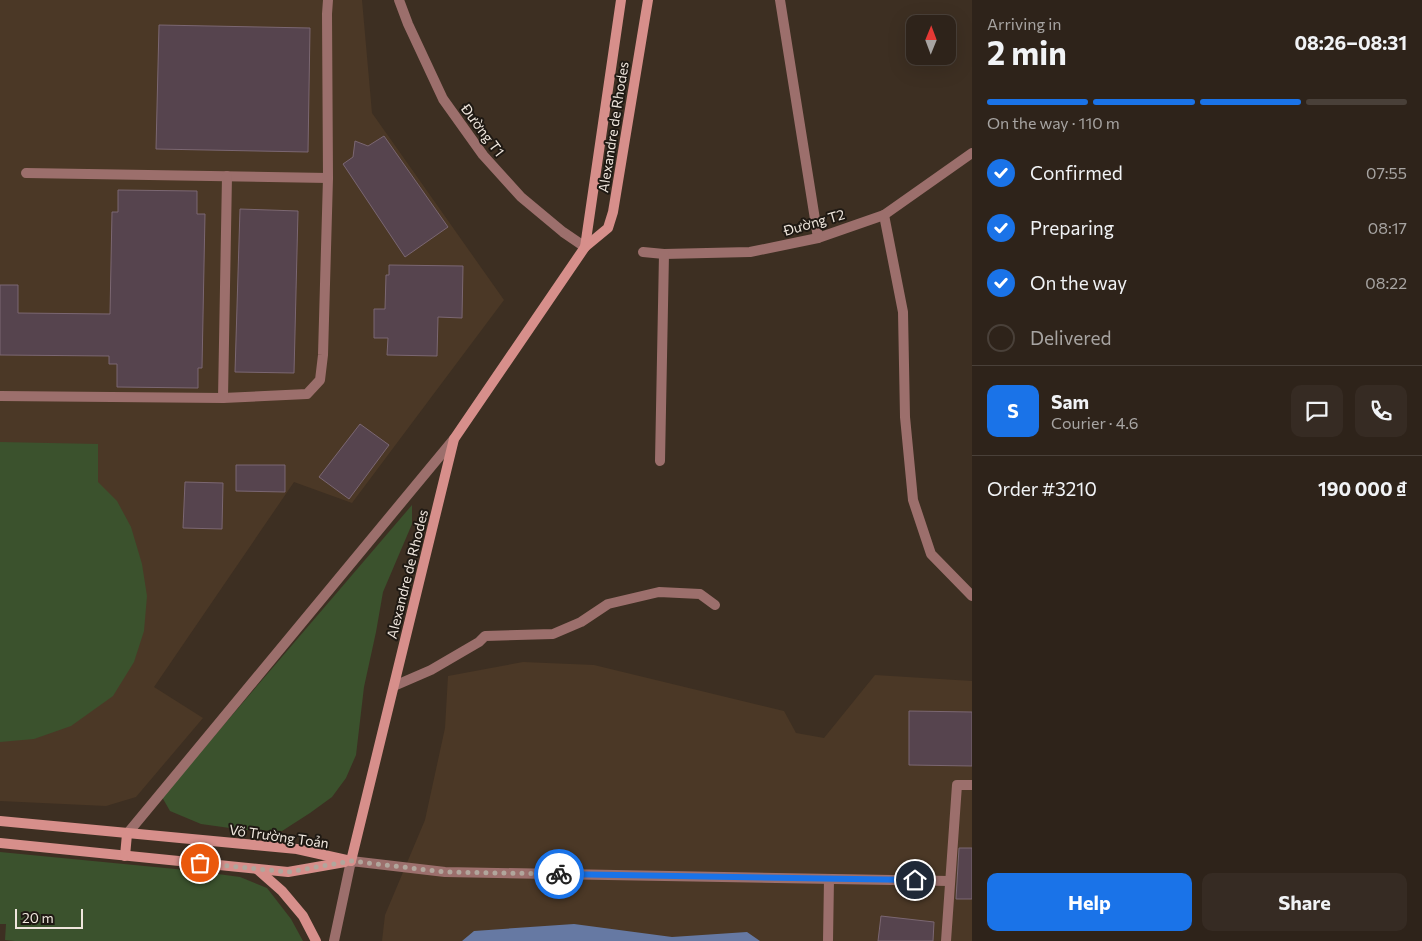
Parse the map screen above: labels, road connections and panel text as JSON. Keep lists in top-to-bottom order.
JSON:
{
  "streets": {
    "street": [
      "Alexandre de Rhodes",
      "Đường T1",
      "Đường T2",
      "Võ Trường Toản"
    ]
  },
  "crossings": [
    ["Alexandre de Rhodes", "Đường T1"],
    ["Alexandre de Rhodes", "Võ Trường Toản"]
  ],
  "scale_bar": "20 m",
  "north": "top",
  "page": {
    "heading": ["2 min", "Arriving in", "08:26–08:31"],
    "panel": [
      "Sam",
      "Courier · 4.6",
      "Order #3210",
      "190 000 ₫"
    ],
    "bar": "On the way · 110 m",
    "list": [
      ["Confirmed", "07:55"],
      ["Preparing", "08:17"],
      ["On the way", "08:22"],
      "Delivered"
    ],
    "round": "S",
    "buttons": ["Help", "Share"],
    "scale": "20 m"
  }
}
